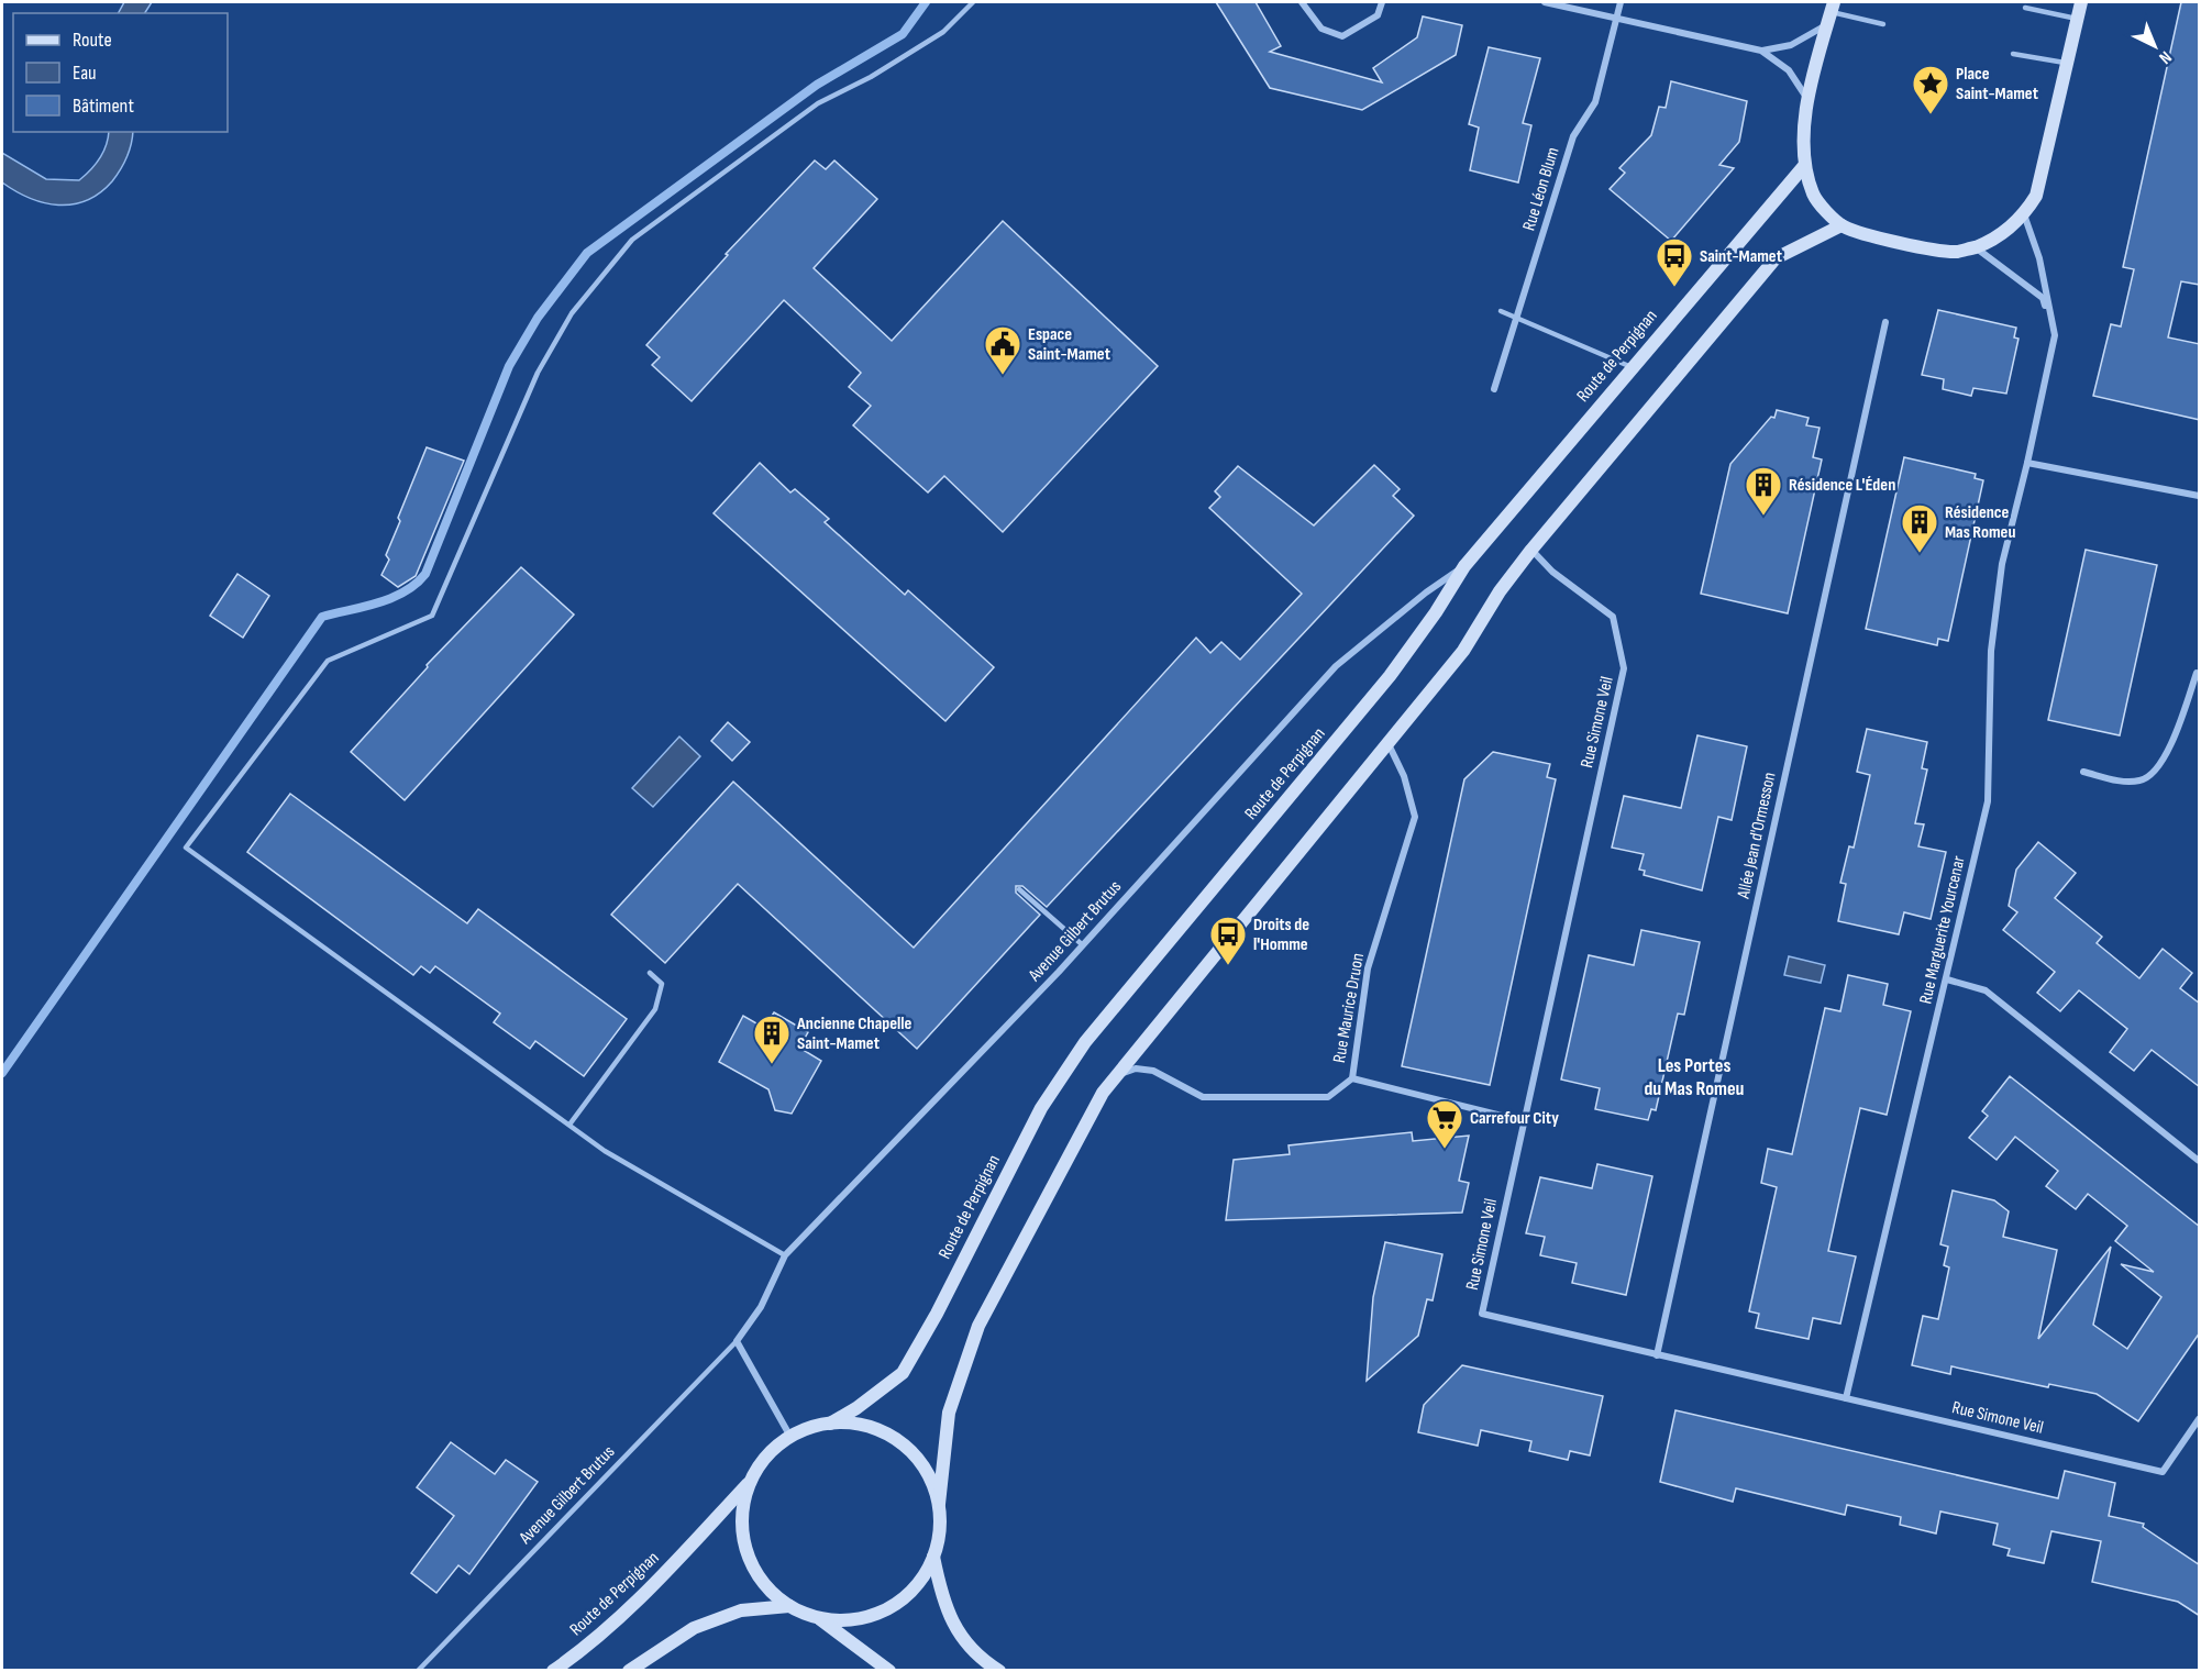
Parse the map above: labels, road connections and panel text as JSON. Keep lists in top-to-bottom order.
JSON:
{
  "streets": {
    "main road": ["Route de Perpignan"],
    "street": [
      "Rue Léon Blum",
      "Rue Simone Veil",
      "Allée Jean d'Ormesson",
      "Rue Marguerite Yourcenar",
      "Avenue Gilbert Brutus",
      "Rue Maurice Druon"
    ]
  },
  "crossings": [
    ["Route de Perpignan", "Avenue Gilbert Brutus"],
    ["Rue Simone Veil", "Allée Jean d'Ormesson"],
    ["Rue Simone Veil", "Rue Marguerite Yourcenar"]
  ],
  "districts": ["Les Portes du Mas Romeu"],
  "places": {
    "place": ["Place Saint-Mamet"],
    "bus stop": ["Saint-Mamet", "Droits de l'Homme"],
    "public building": ["Espace Saint-Mamet"],
    "building": ["Résidence L'Éden", "Résidence Mas Romeu", "Ancienne Chapelle Saint-Mamet"],
    "supermarket": ["Carrefour City"]
  },
  "legend": ["Route", "Eau", "Bâtiment"],
  "north": "bottom right"
}
